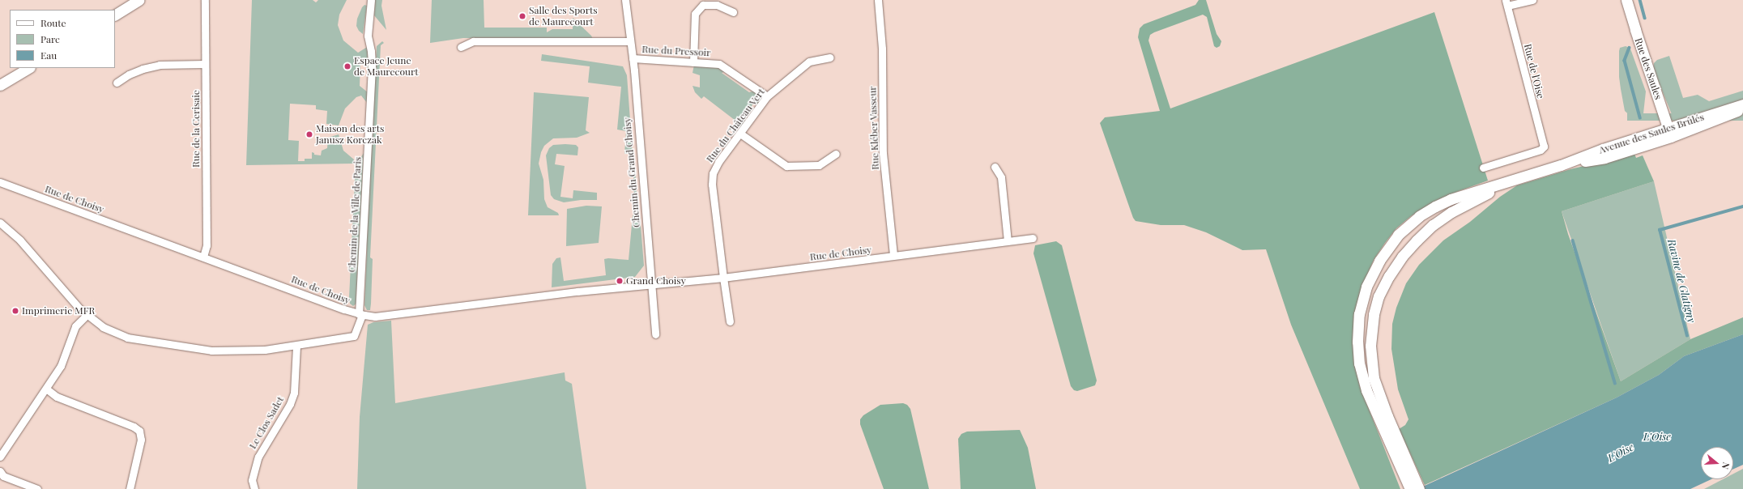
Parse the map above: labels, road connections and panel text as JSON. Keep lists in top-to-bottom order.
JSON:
{
  "streets": {
    "main road": ["Rue des Saules", "Avenue des Saules Brûlés"],
    "street": [
      "Rue du Pressoir",
      "Rue de l'Oise",
      "Rue du Château Vert",
      "Rue Kléber Vasseur",
      "Rue de la Cerisaie",
      "Chemin du Grand Choisy",
      "Rue de Choisy",
      "Chemin de la Ville de Paris",
      "Le Clos Sadet"
    ]
  },
  "crossings": [
    ["Rue du Pressoir", "Rue du Château Vert"],
    ["Rue du Pressoir", "Chemin du Grand Choisy"],
    ["Rue des Saules", "Avenue des Saules Brûlés"],
    ["Rue du Château Vert", "Rue de Choisy"],
    ["Rue Kléber Vasseur", "Rue de Choisy"],
    ["Rue de la Cerisaie", "Rue de Choisy"],
    ["Chemin du Grand Choisy", "Rue de Choisy"],
    ["Rue de Choisy", "Chemin de la Ville de Paris"],
    ["Chemin de la Ville de Paris", "Le Clos Sadet"]
  ],
  "water": ["Ravine de Glatigny", "L’Oise", "L'Oise"],
  "places": [
    "Salle des Sports de Maurecourt",
    "Espace Jeune de Maurecourt",
    "Maison des arts Janusz Korczak",
    "Grand Choisy",
    "Imprimerie MFR"
  ],
  "legend": ["Route", "Parc", "Eau"],
  "north": "right"
}
